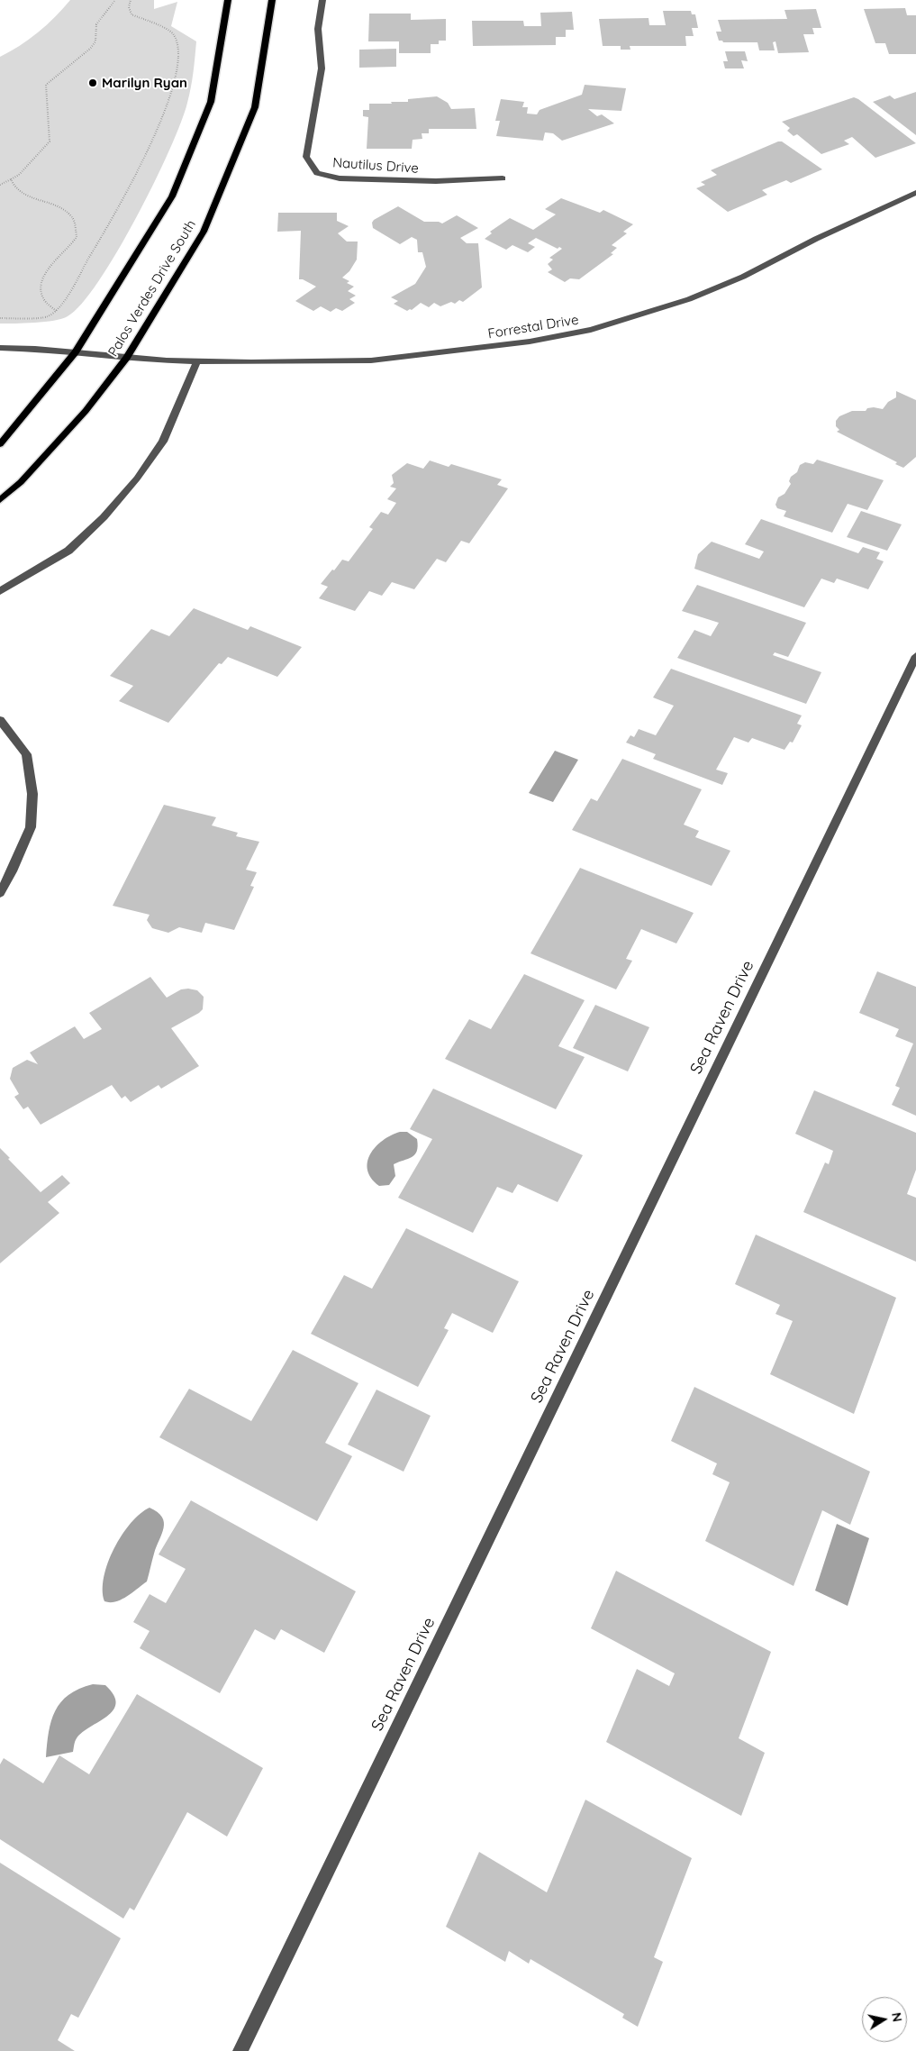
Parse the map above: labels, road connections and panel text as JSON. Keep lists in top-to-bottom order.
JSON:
{
  "streets": {
    "main road": ["Palos Verdes Drive South"],
    "street": ["Nautilus Drive", "Forrestal Drive", "Sea Raven Drive"]
  },
  "crossings": [
    ["Palos Verdes Drive South", "Forrestal Drive"]
  ],
  "places": ["Marilyn Ryan"],
  "north": "right"
}
